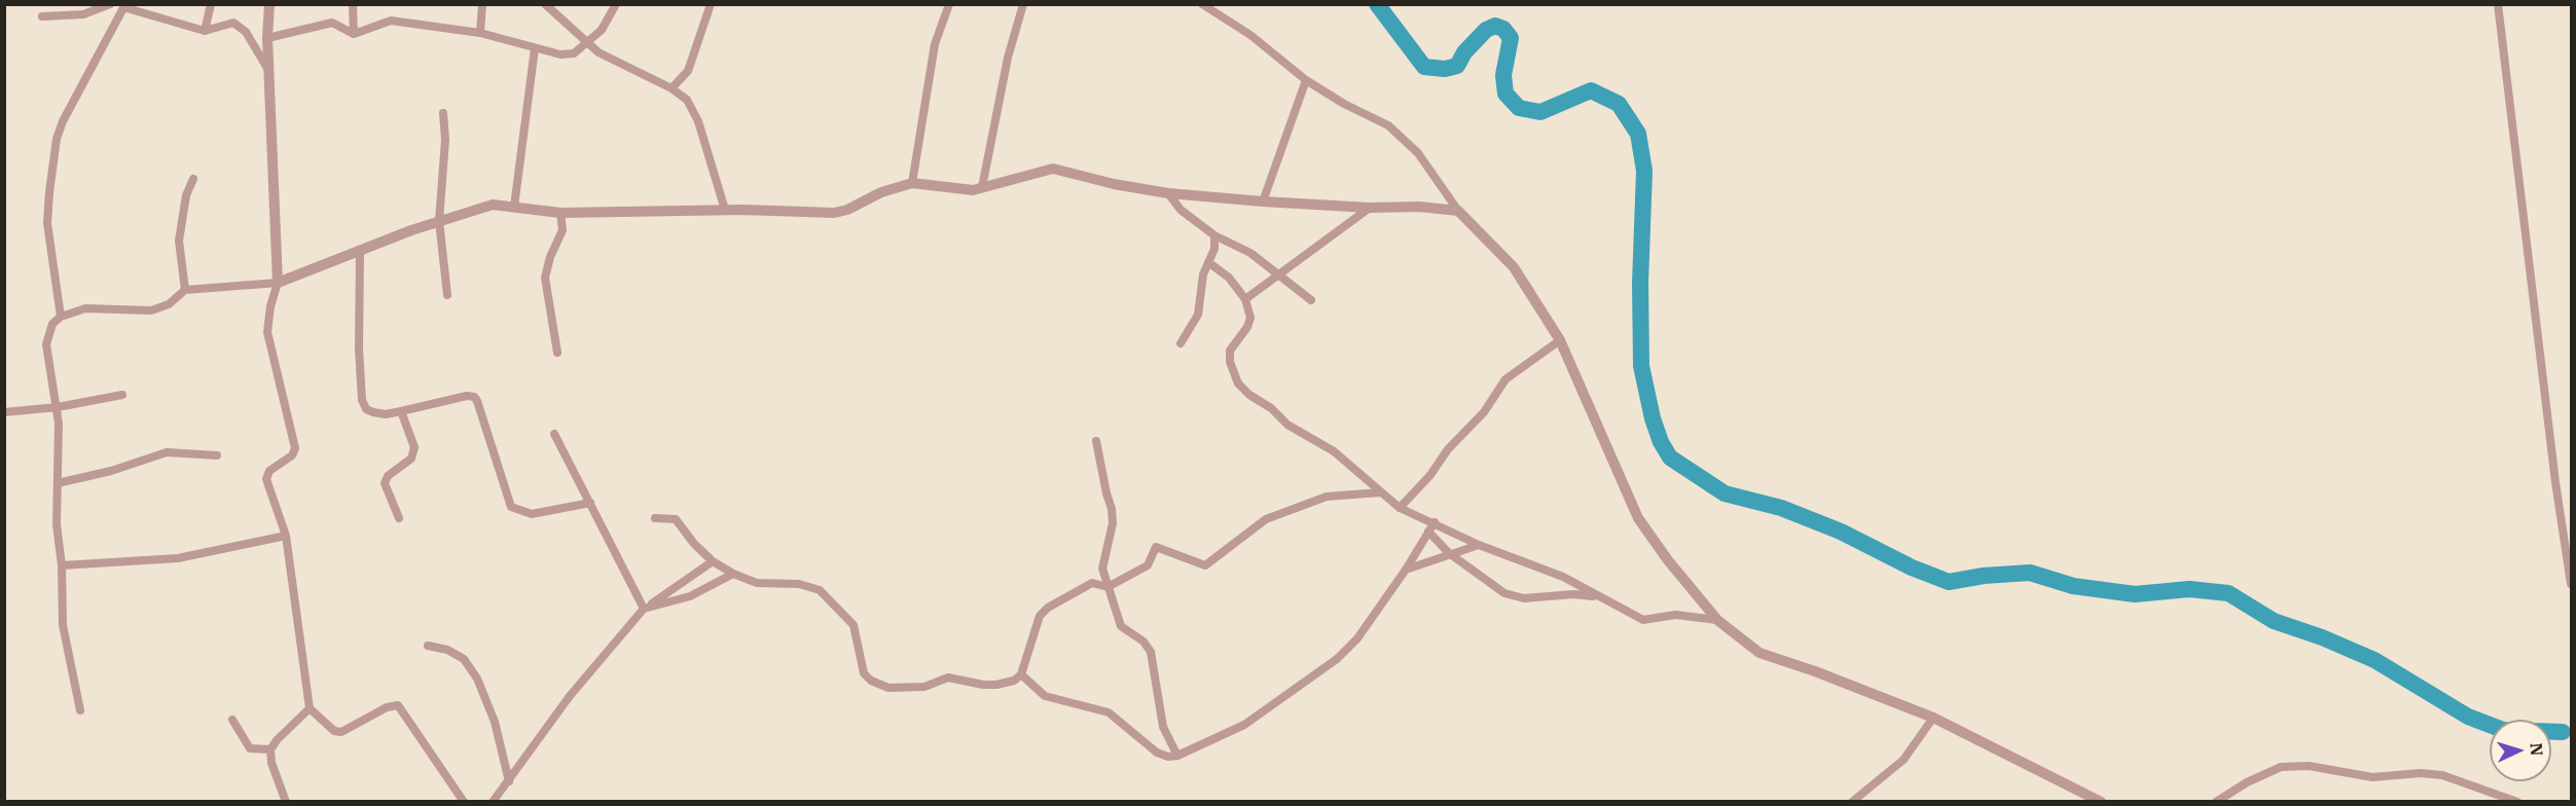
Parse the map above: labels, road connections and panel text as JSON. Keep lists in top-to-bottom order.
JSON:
{
  "north": "right"
}
